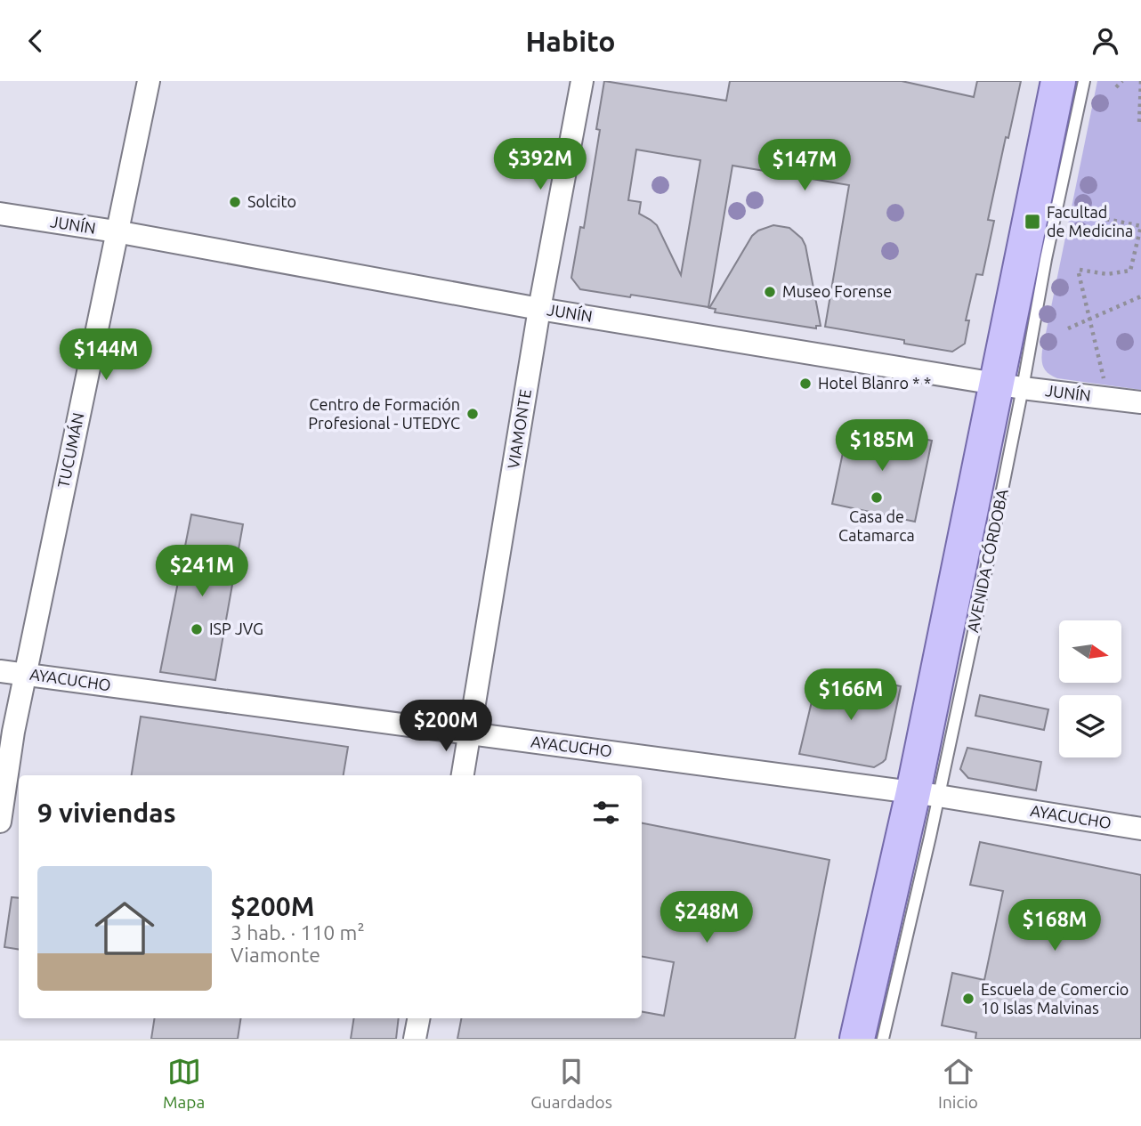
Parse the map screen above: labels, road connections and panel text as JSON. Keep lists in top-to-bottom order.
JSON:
{
  "streets": {
    "main road": ["AVENIDA CÓRDOBA"],
    "street": [
      "JUNÍN",
      "VIAMONTE",
      "TUCUMÁN",
      "AYACUCHO"
    ]
  },
  "crossings": [
    ["JUNÍN", "VIAMONTE"],
    ["JUNÍN", "TUCUMÁN"],
    ["JUNÍN", "AVENIDA CÓRDOBA"],
    ["VIAMONTE", "AYACUCHO"],
    ["TUCUMÁN", "AYACUCHO"],
    ["AVENIDA CÓRDOBA", "AYACUCHO"]
  ],
  "places": {
    "other": [
      "Solcito",
      "Museo Forense",
      "Hotel Blanro * *",
      "Centro de Formación Profesional - UTEDYC",
      "Casa de Catamarca",
      "ISP JVG",
      "Escuela de Comercio 10 Islas Malvinas"
    ],
    "transit": ["Facultad de Medicina"]
  },
  "north": "right",
  "page": {
    "header": "Habito",
    "price": [
      "$392M",
      "$147M",
      "$144M",
      "$185M",
      "$241M",
      "$166M",
      "$200M",
      "$248M",
      "$168M"
    ],
    "heading": "9 viviendas",
    "list": [
      {
        "name": "$200M",
        "note": "3 hab. · 110 m² · Viamonte"
      }
    ],
    "tabs": ["Mapa", "Guardados", "Inicio"]
  }
}
